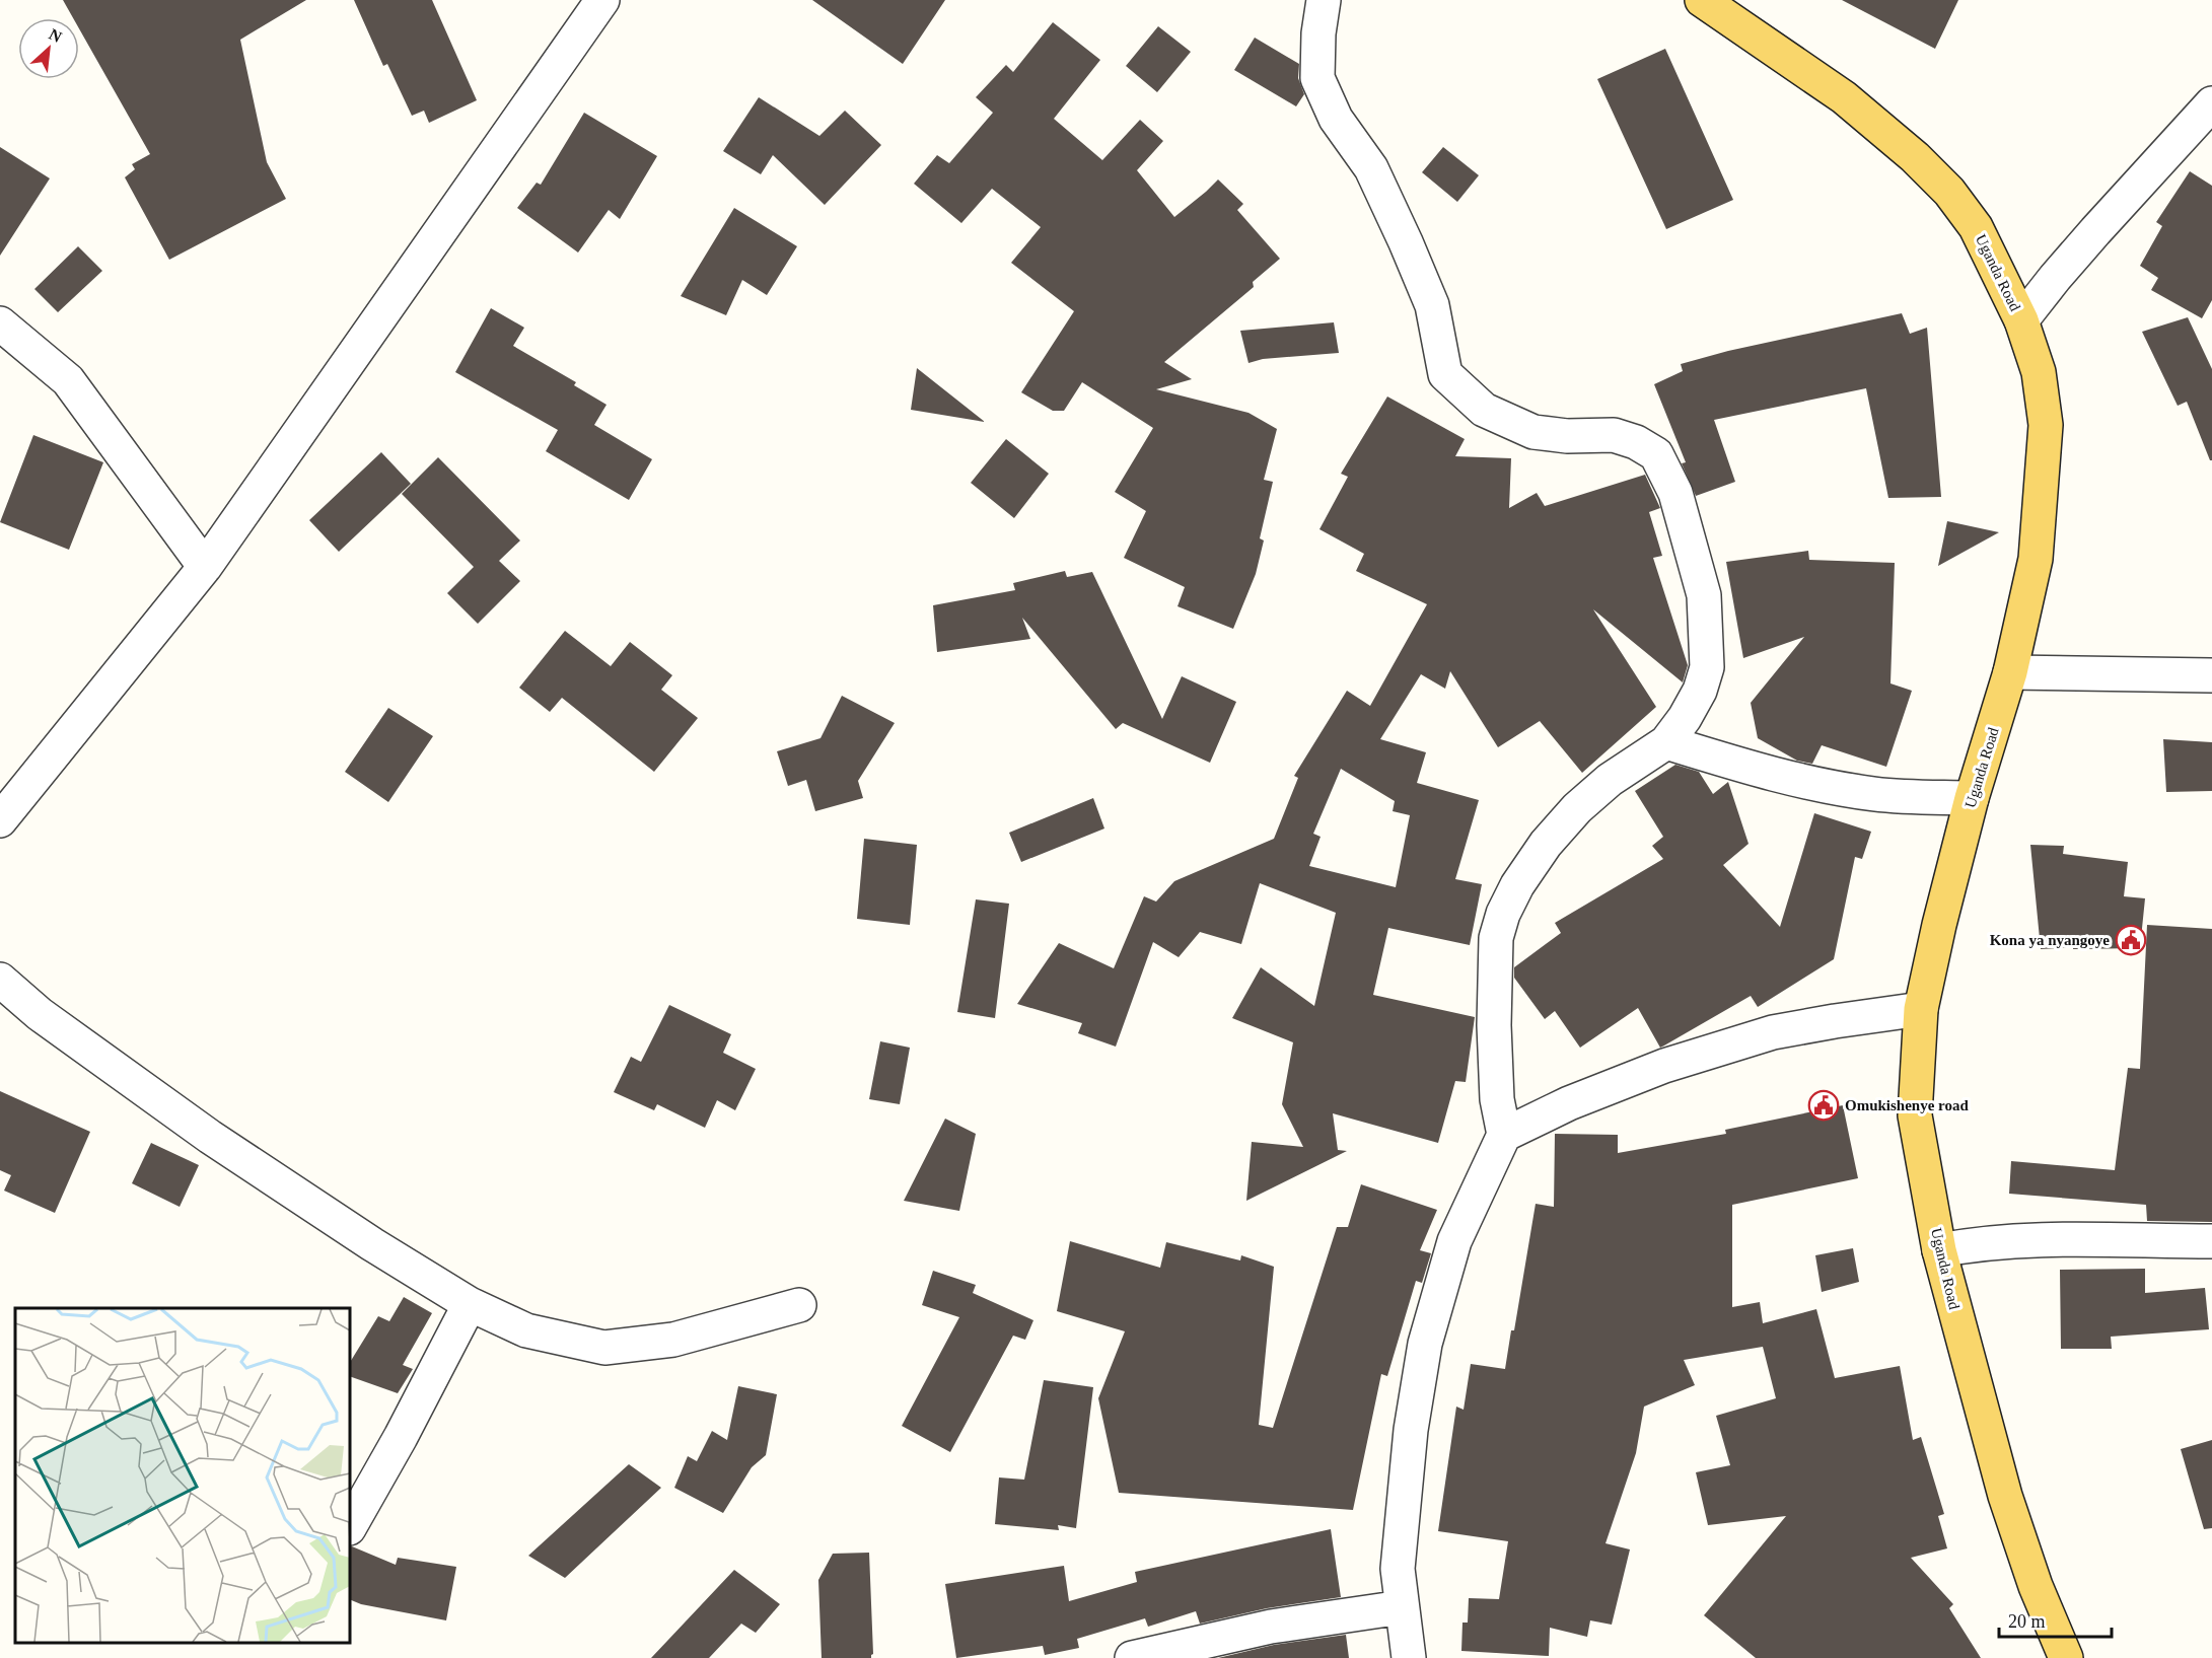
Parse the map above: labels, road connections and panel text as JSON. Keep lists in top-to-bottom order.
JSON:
{
  "streets": {
    "main road": ["Uganda Road"]
  },
  "places": {
    "public building": ["Kona ya nyangoye", "Omukishenye road"]
  },
  "scale_bar": "20 m",
  "north": "top right"
}
